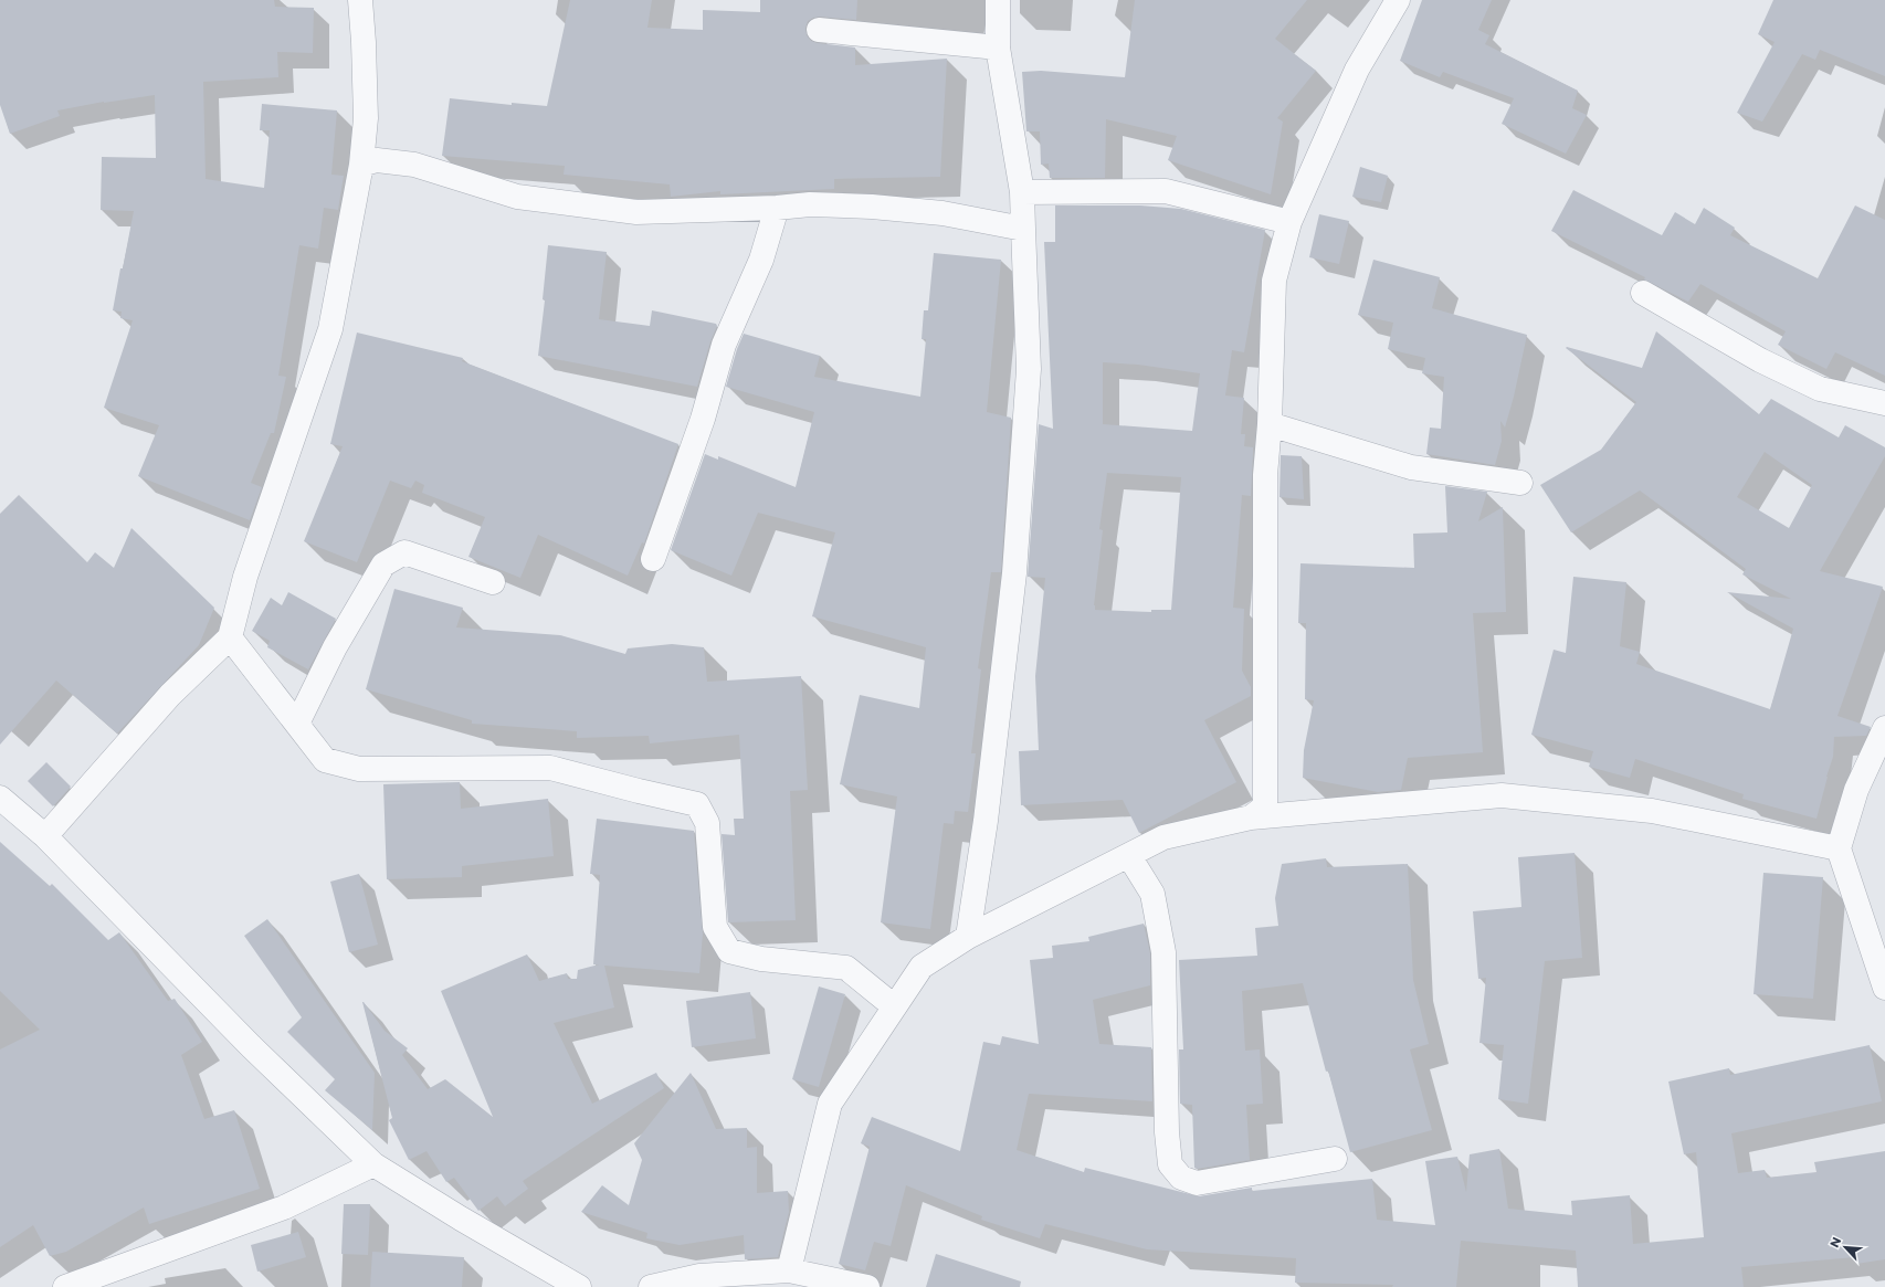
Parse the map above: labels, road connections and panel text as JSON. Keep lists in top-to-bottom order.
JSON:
{
  "north": "top left"
}
